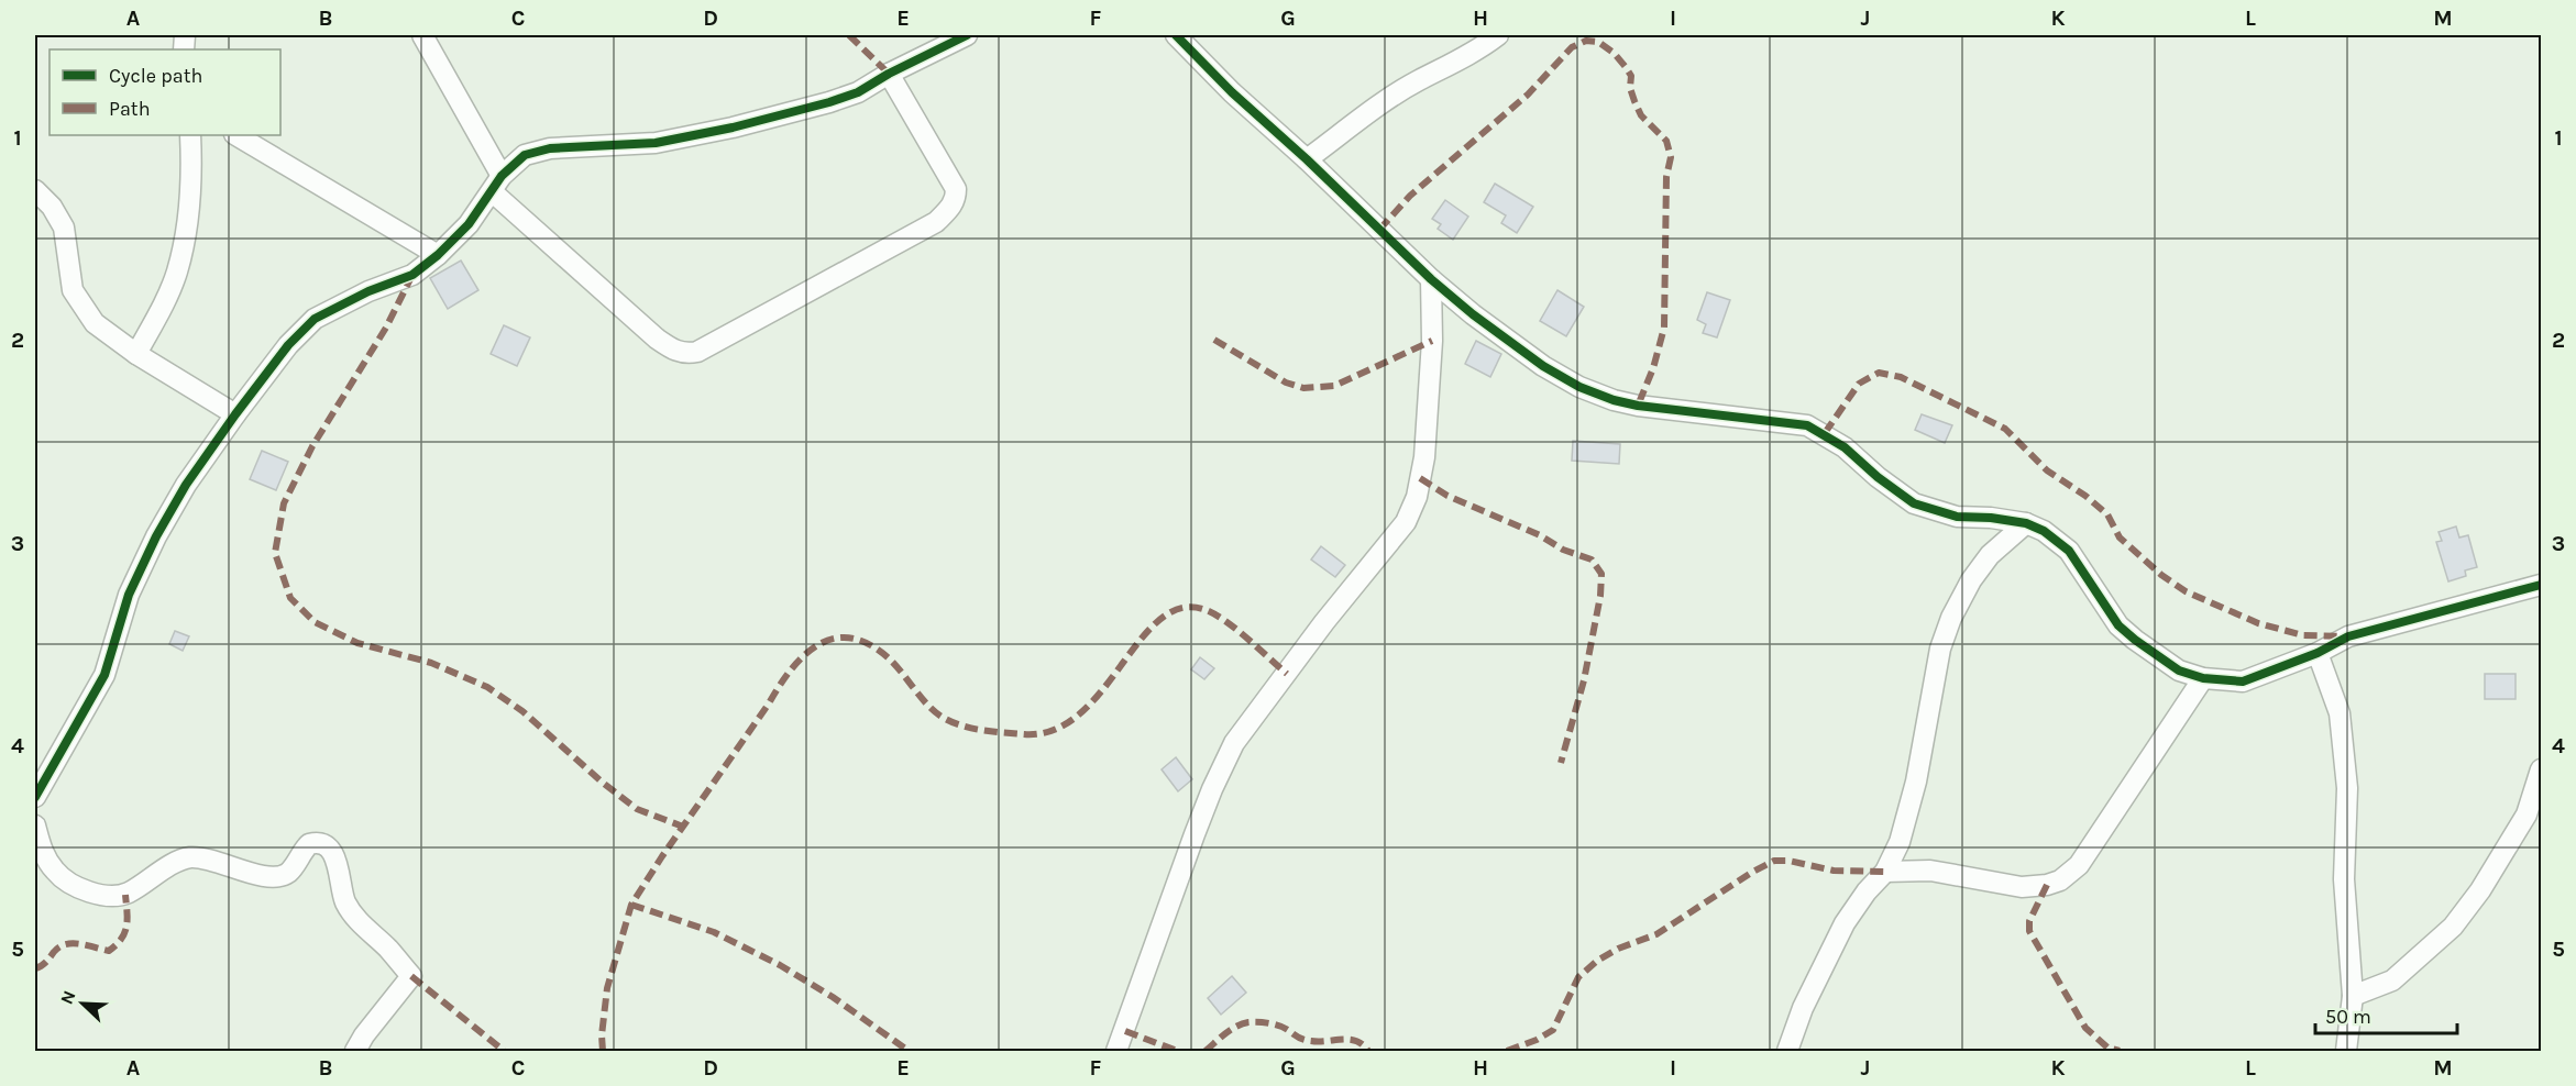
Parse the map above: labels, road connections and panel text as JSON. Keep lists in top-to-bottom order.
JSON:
{
  "legend": ["Cycle path", "Path"],
  "scale_bar": "50 m",
  "north": "top left",
  "grid": {
    "columns": [
      "A",
      "B",
      "C",
      "D",
      "E",
      "F",
      "G",
      "H",
      "I",
      "J",
      "K",
      "L",
      "M"
    ],
    "rows": [
      "1",
      "2",
      "3",
      "4",
      "5"
    ]
  }
}
